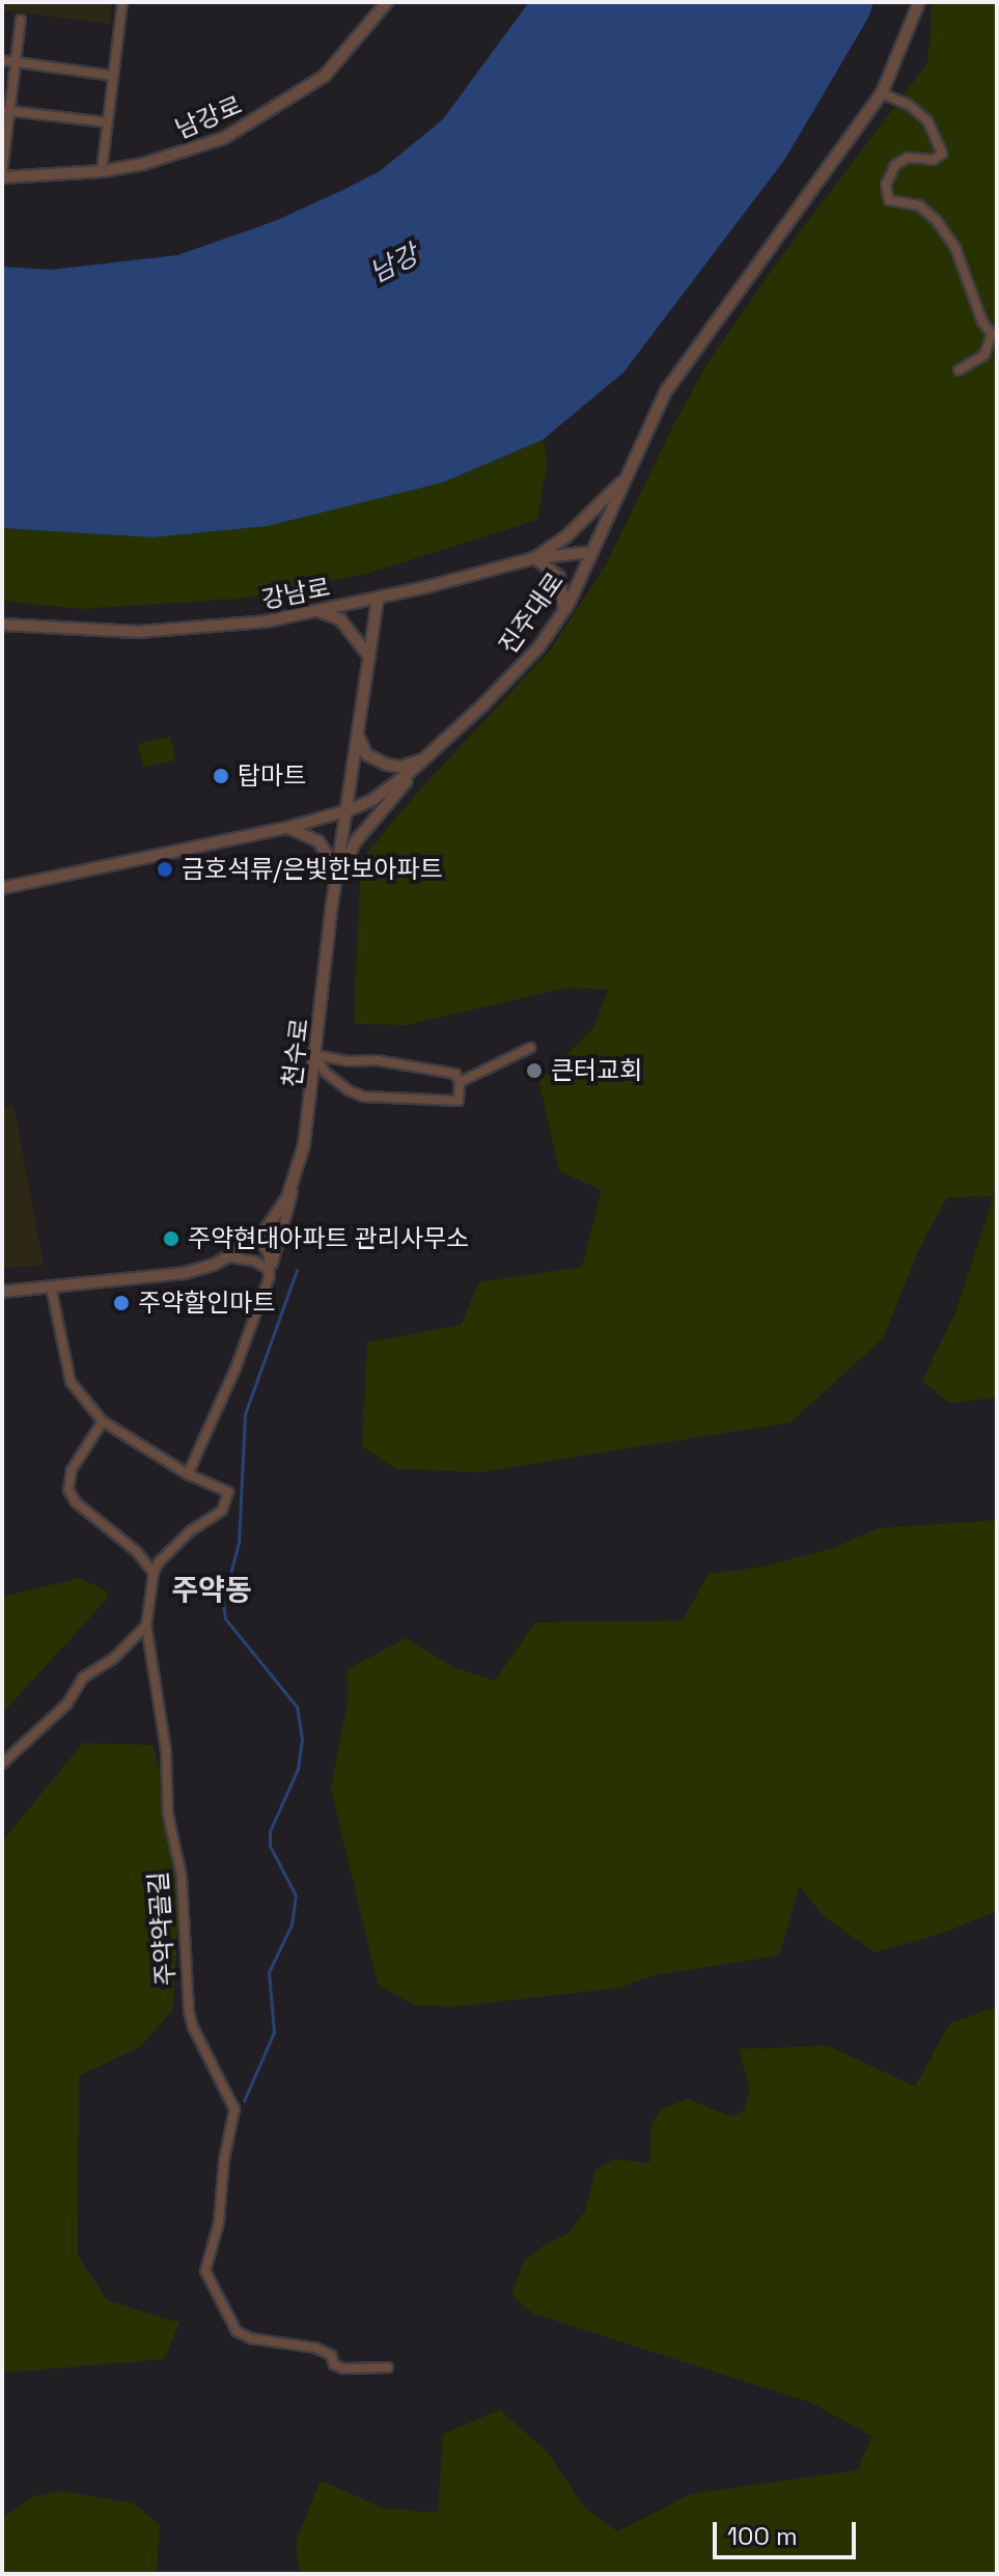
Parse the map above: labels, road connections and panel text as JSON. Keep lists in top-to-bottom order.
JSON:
{
  "streets": {
    "street": [
      "남강로",
      "강남로",
      "진주대로",
      "천수로",
      "주약약골길"
    ]
  },
  "crossings": [
    ["강남로", "진주대로"],
    ["강남로", "천수로"],
    ["진주대로", "천수로"]
  ],
  "districts": ["주약동"],
  "water": ["남강"],
  "places": [
    "탑마트",
    "금호석류/은빛한보아파트",
    "큰터교회",
    "주약현대아파트 관리사무소",
    "주약할인마트"
  ],
  "scale_bar": "100 m"
}
